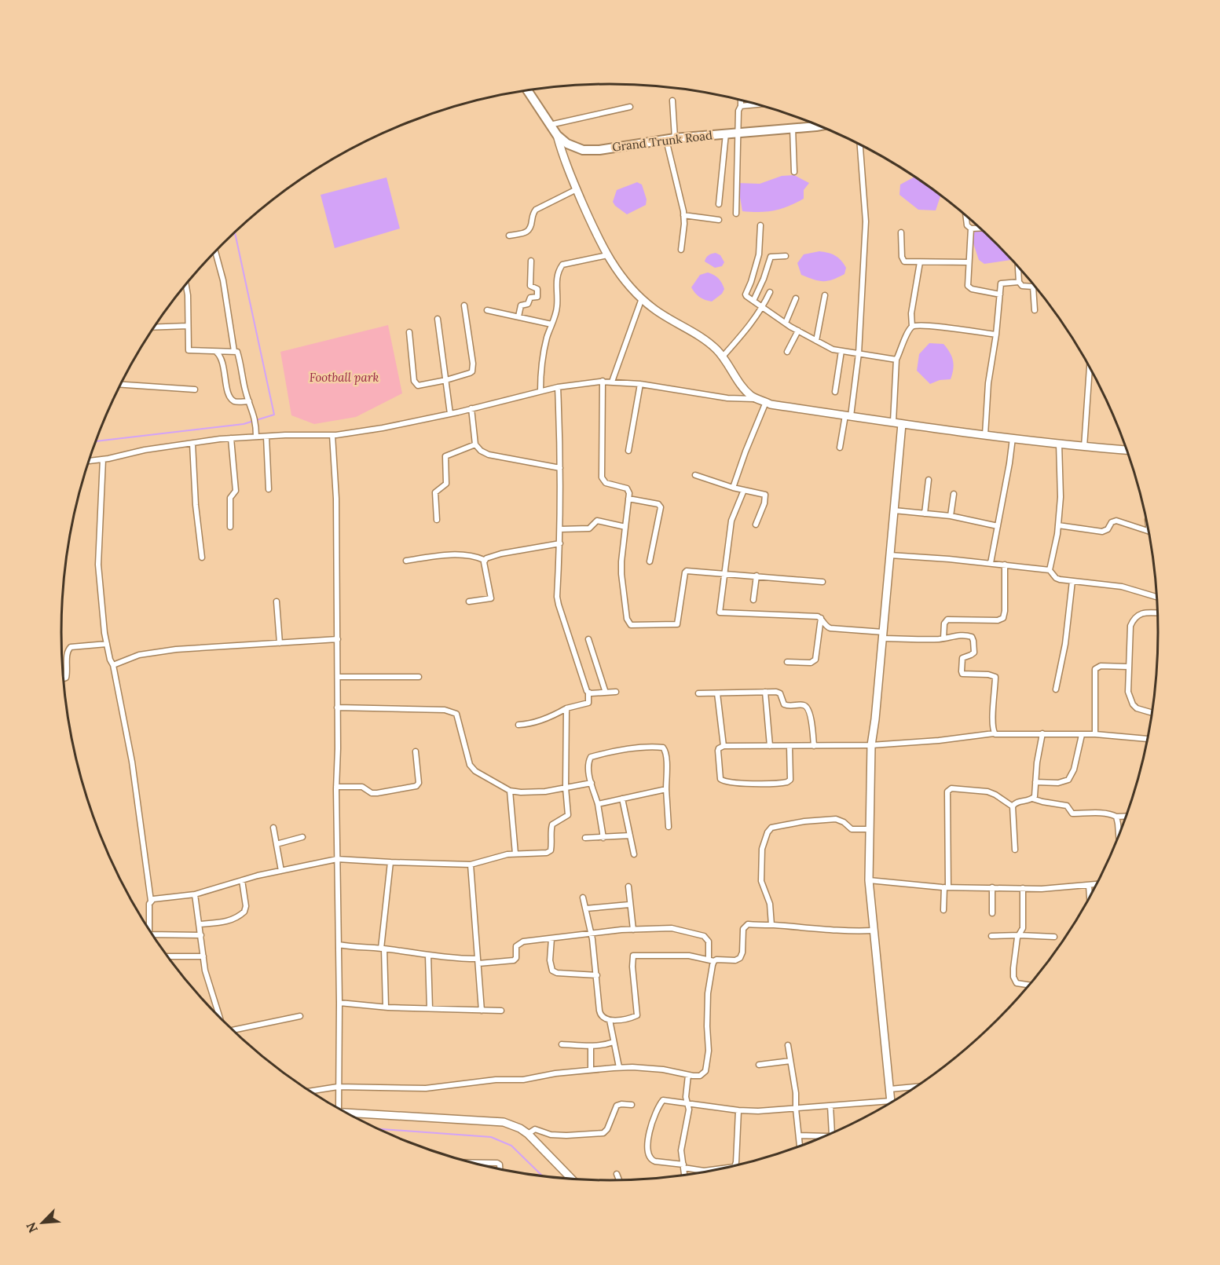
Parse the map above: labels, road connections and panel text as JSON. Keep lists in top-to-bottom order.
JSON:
{
  "streets": {
    "main road": ["Grand Trunk Road"]
  },
  "parks": ["Football park"],
  "north": "bottom left"
}
